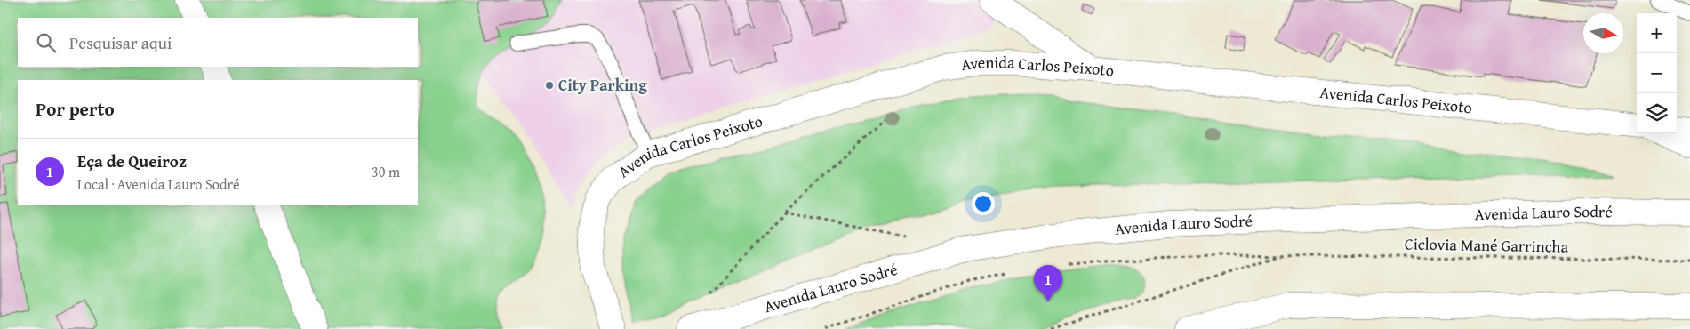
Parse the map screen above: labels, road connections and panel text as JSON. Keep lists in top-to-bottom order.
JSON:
{
  "streets": {
    "main road": ["Avenida Carlos Peixoto", "Avenida Lauro Sodré"],
    "path": ["Ciclovia Mané Garrincha"]
  },
  "places": ["City Parking"],
  "north": "right",
  "page": {
    "map_buttons": ["+", "−"],
    "search": "Pesquisar aqui",
    "heading": "Por perto",
    "list": [
      {
        "mark": "1",
        "name": "Eça de Queiroz",
        "note": "Local · Avenida Lauro Sodré",
        "value": "30 m"
      }
    ],
    "pins": "1"
  }
}
